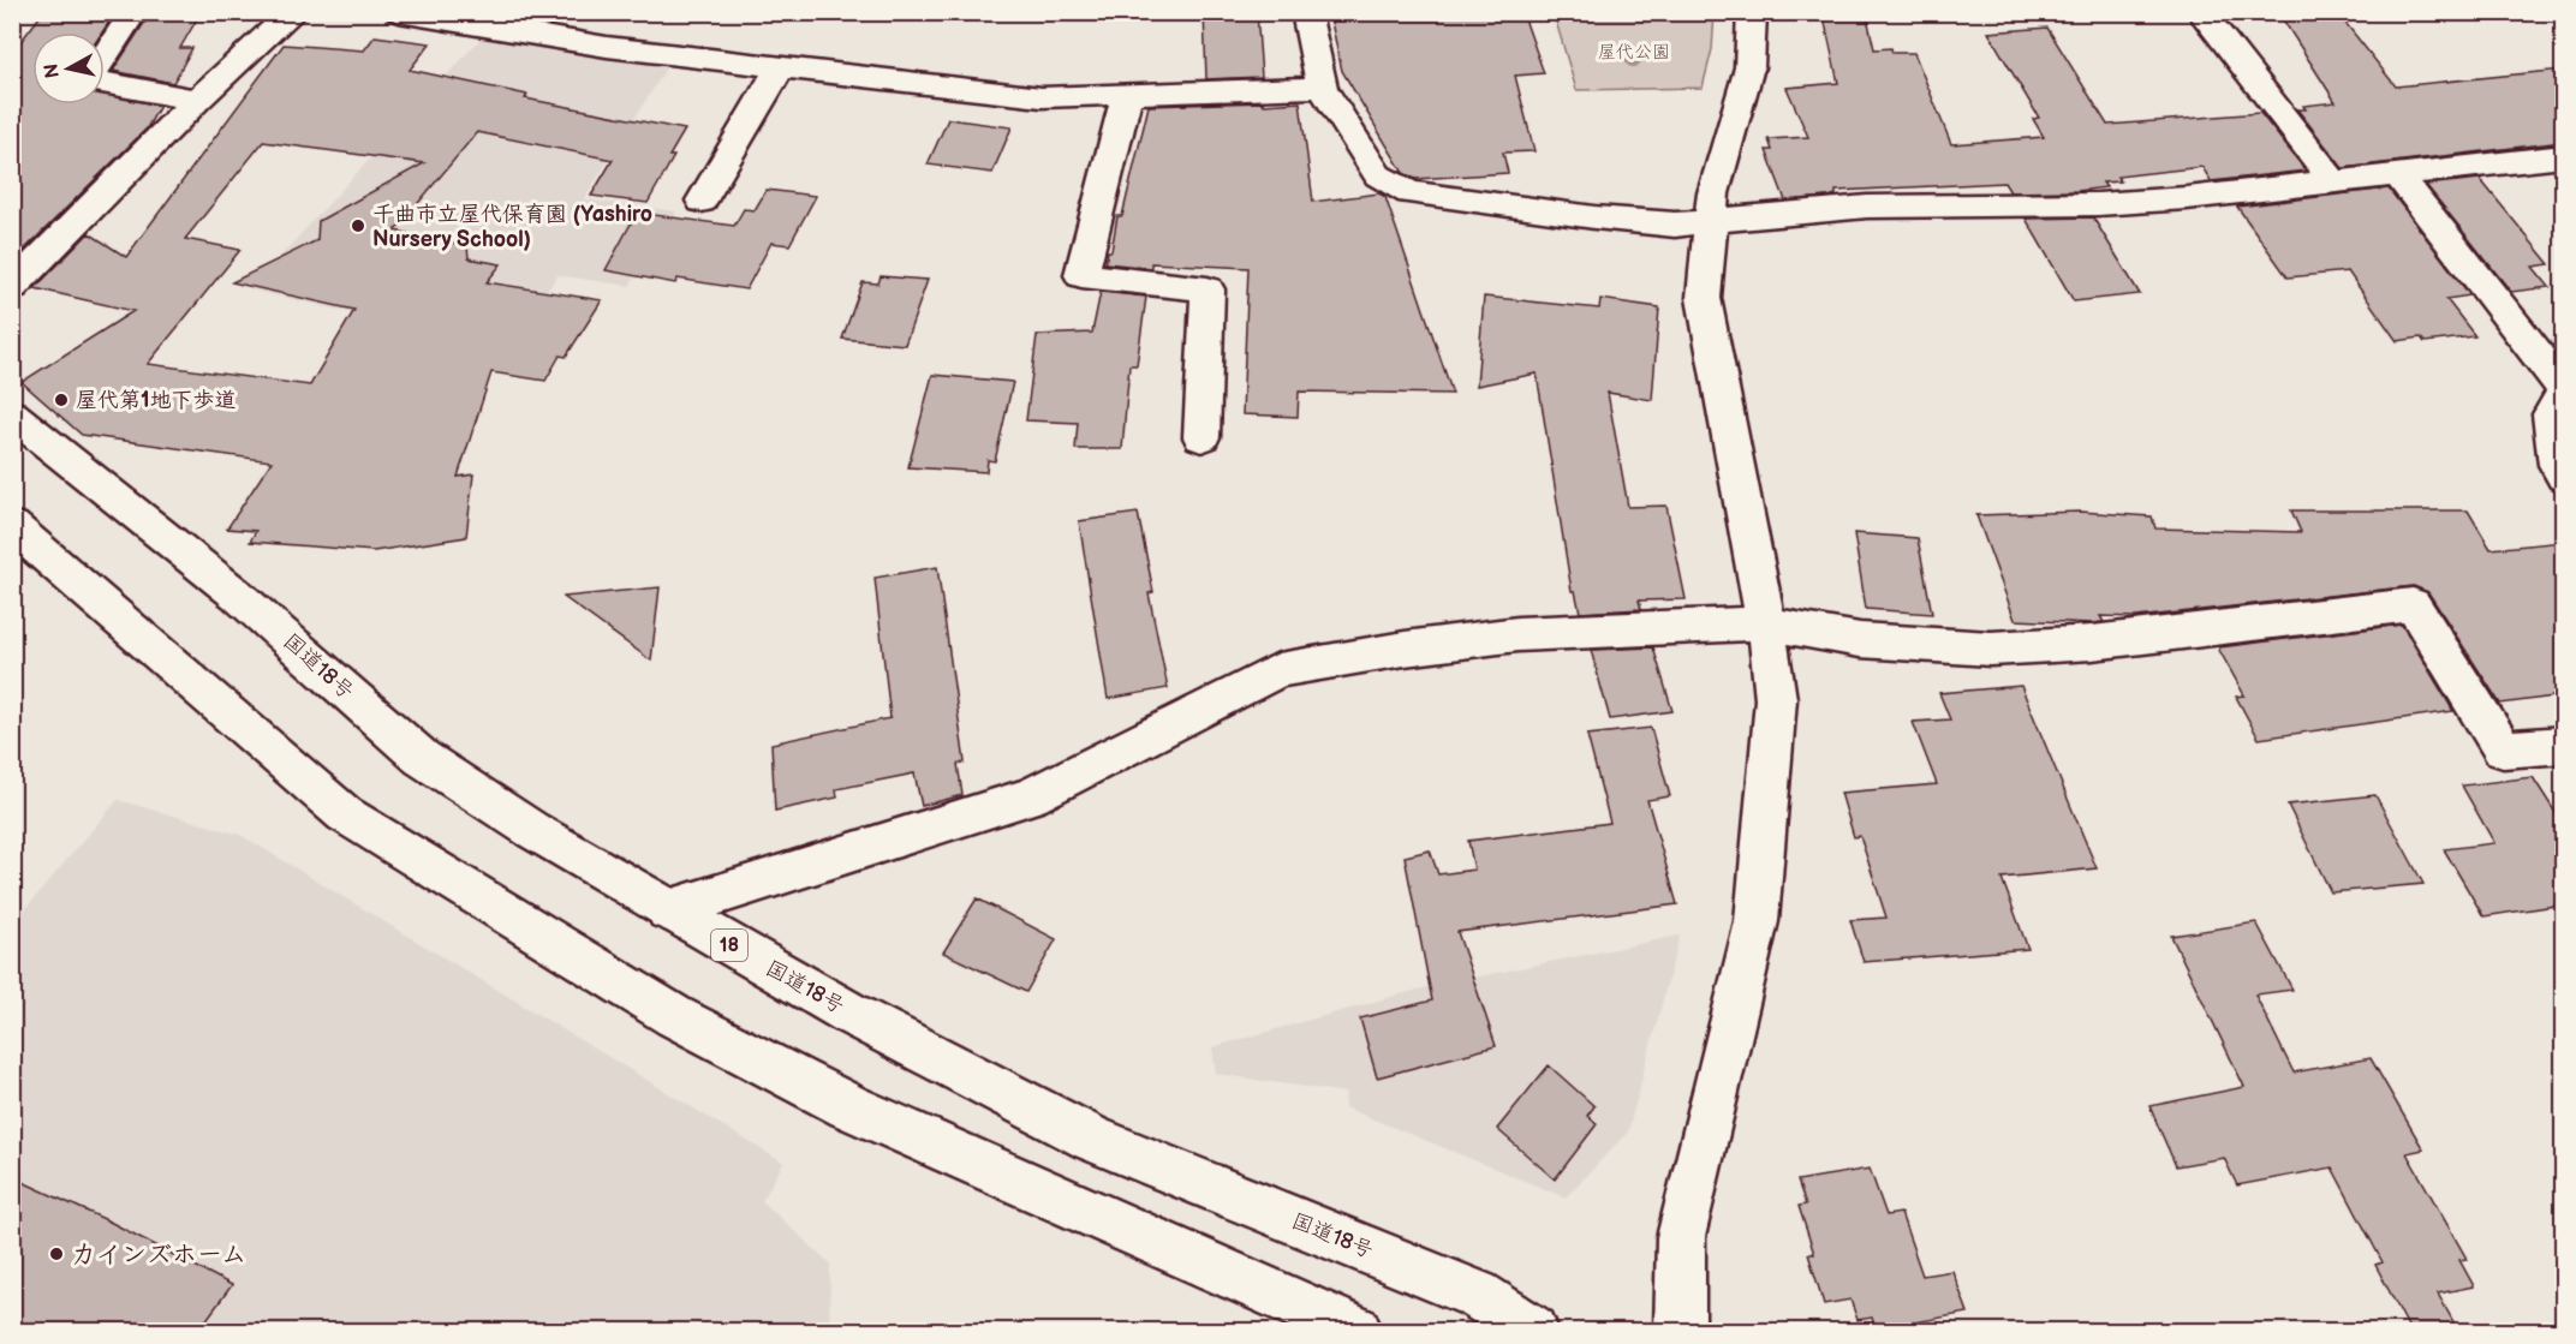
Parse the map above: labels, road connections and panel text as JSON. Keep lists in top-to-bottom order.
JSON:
{
  "streets": {
    "main road": ["国道18号", "18"]
  },
  "parks": ["屋代公園"],
  "places": ["千曲市立屋代保育園 (Yashiro Nursery School)", "屋代第1地下歩道", "カインズホーム"],
  "north": "left"
}
